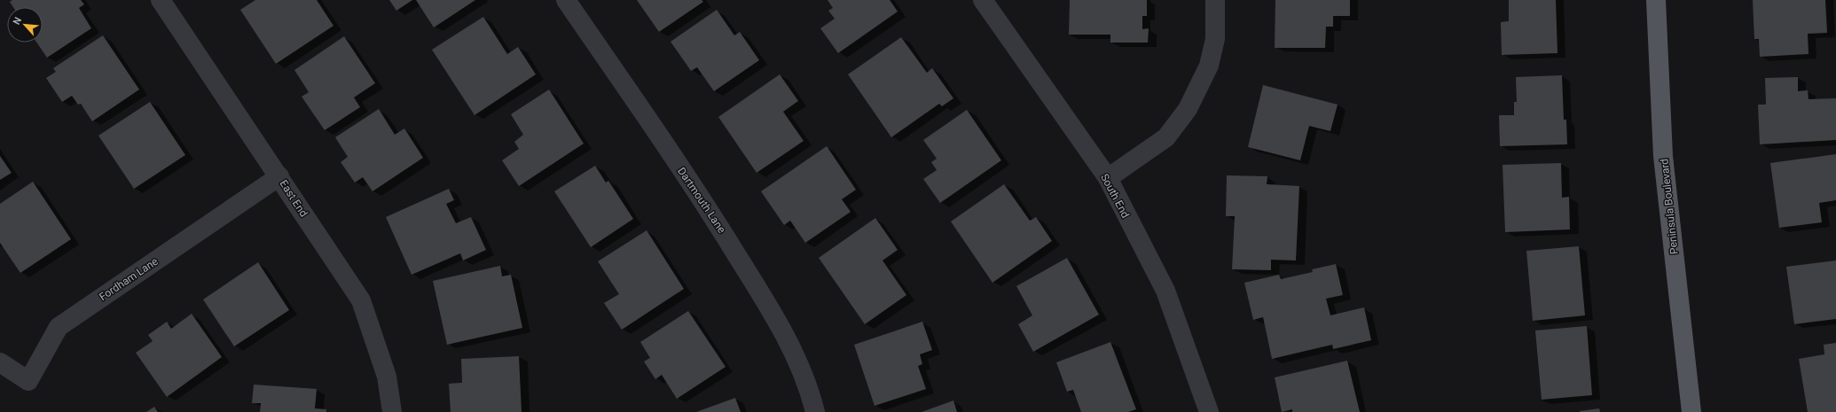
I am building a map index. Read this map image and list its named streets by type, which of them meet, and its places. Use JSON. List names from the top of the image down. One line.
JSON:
{"streets":{"main road":["Peninsula Boulevard"],"street":["South End","East End","Dartmouth Lane","Fordham Lane"]},"crossings":[["East End","Fordham Lane"]],"north":"top left"}
